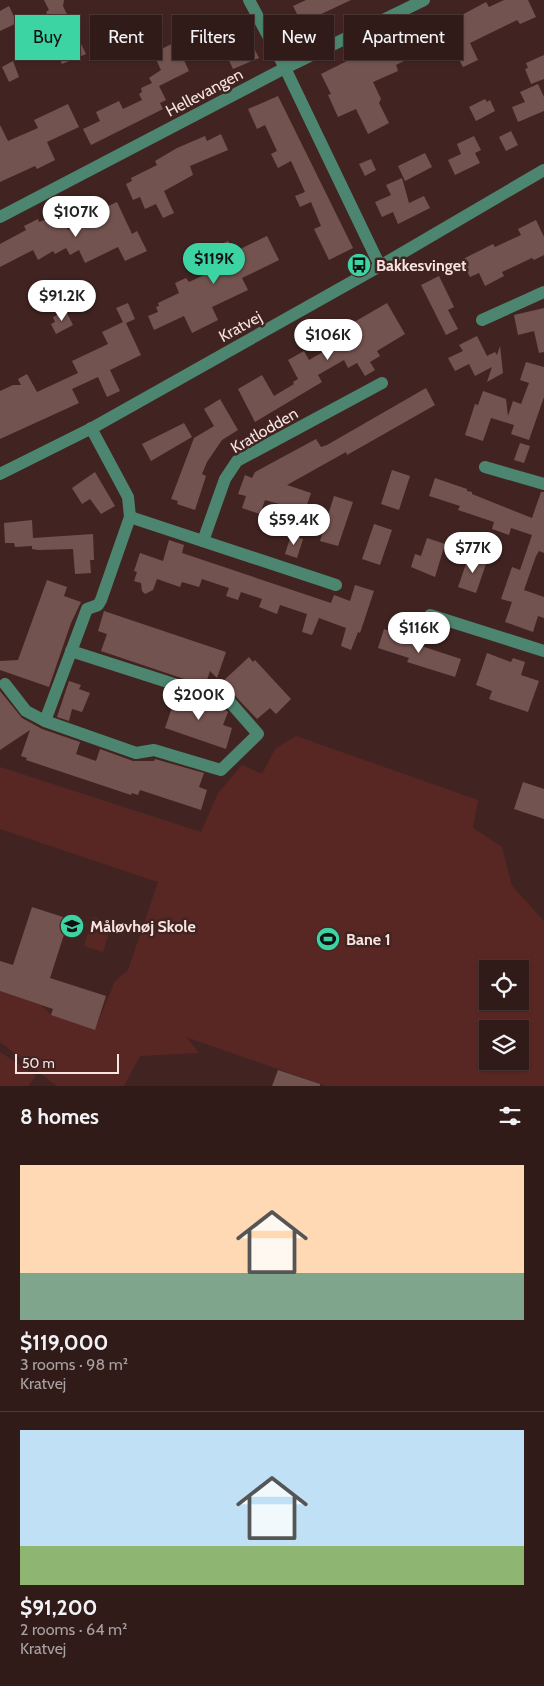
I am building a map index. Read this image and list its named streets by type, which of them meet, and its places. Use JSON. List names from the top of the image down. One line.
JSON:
{"streets":{"street":["Hellevangen","Kratvej","Kratlodden"]},"places":{"bus stop":["Bakkesvinget"],"school or university":["Måløvhøj Skole"],"sports":["Bane 1"]},"scale_bar":"50 m","page":{"chip":["Buy","Rent","Filters","New","Apartment"],"price":["$107K","$119K","$91.2K","$106K","$59.4K","$77K","$116K","$200K"],"scale":"50 m","heading":"8 homes","list":[{"name":"$119,000","note":"3 rooms · 98 m² · Kratvej"},{"name":"$91,200","note":"2 rooms · 64 m² · Kratvej"}]}}
